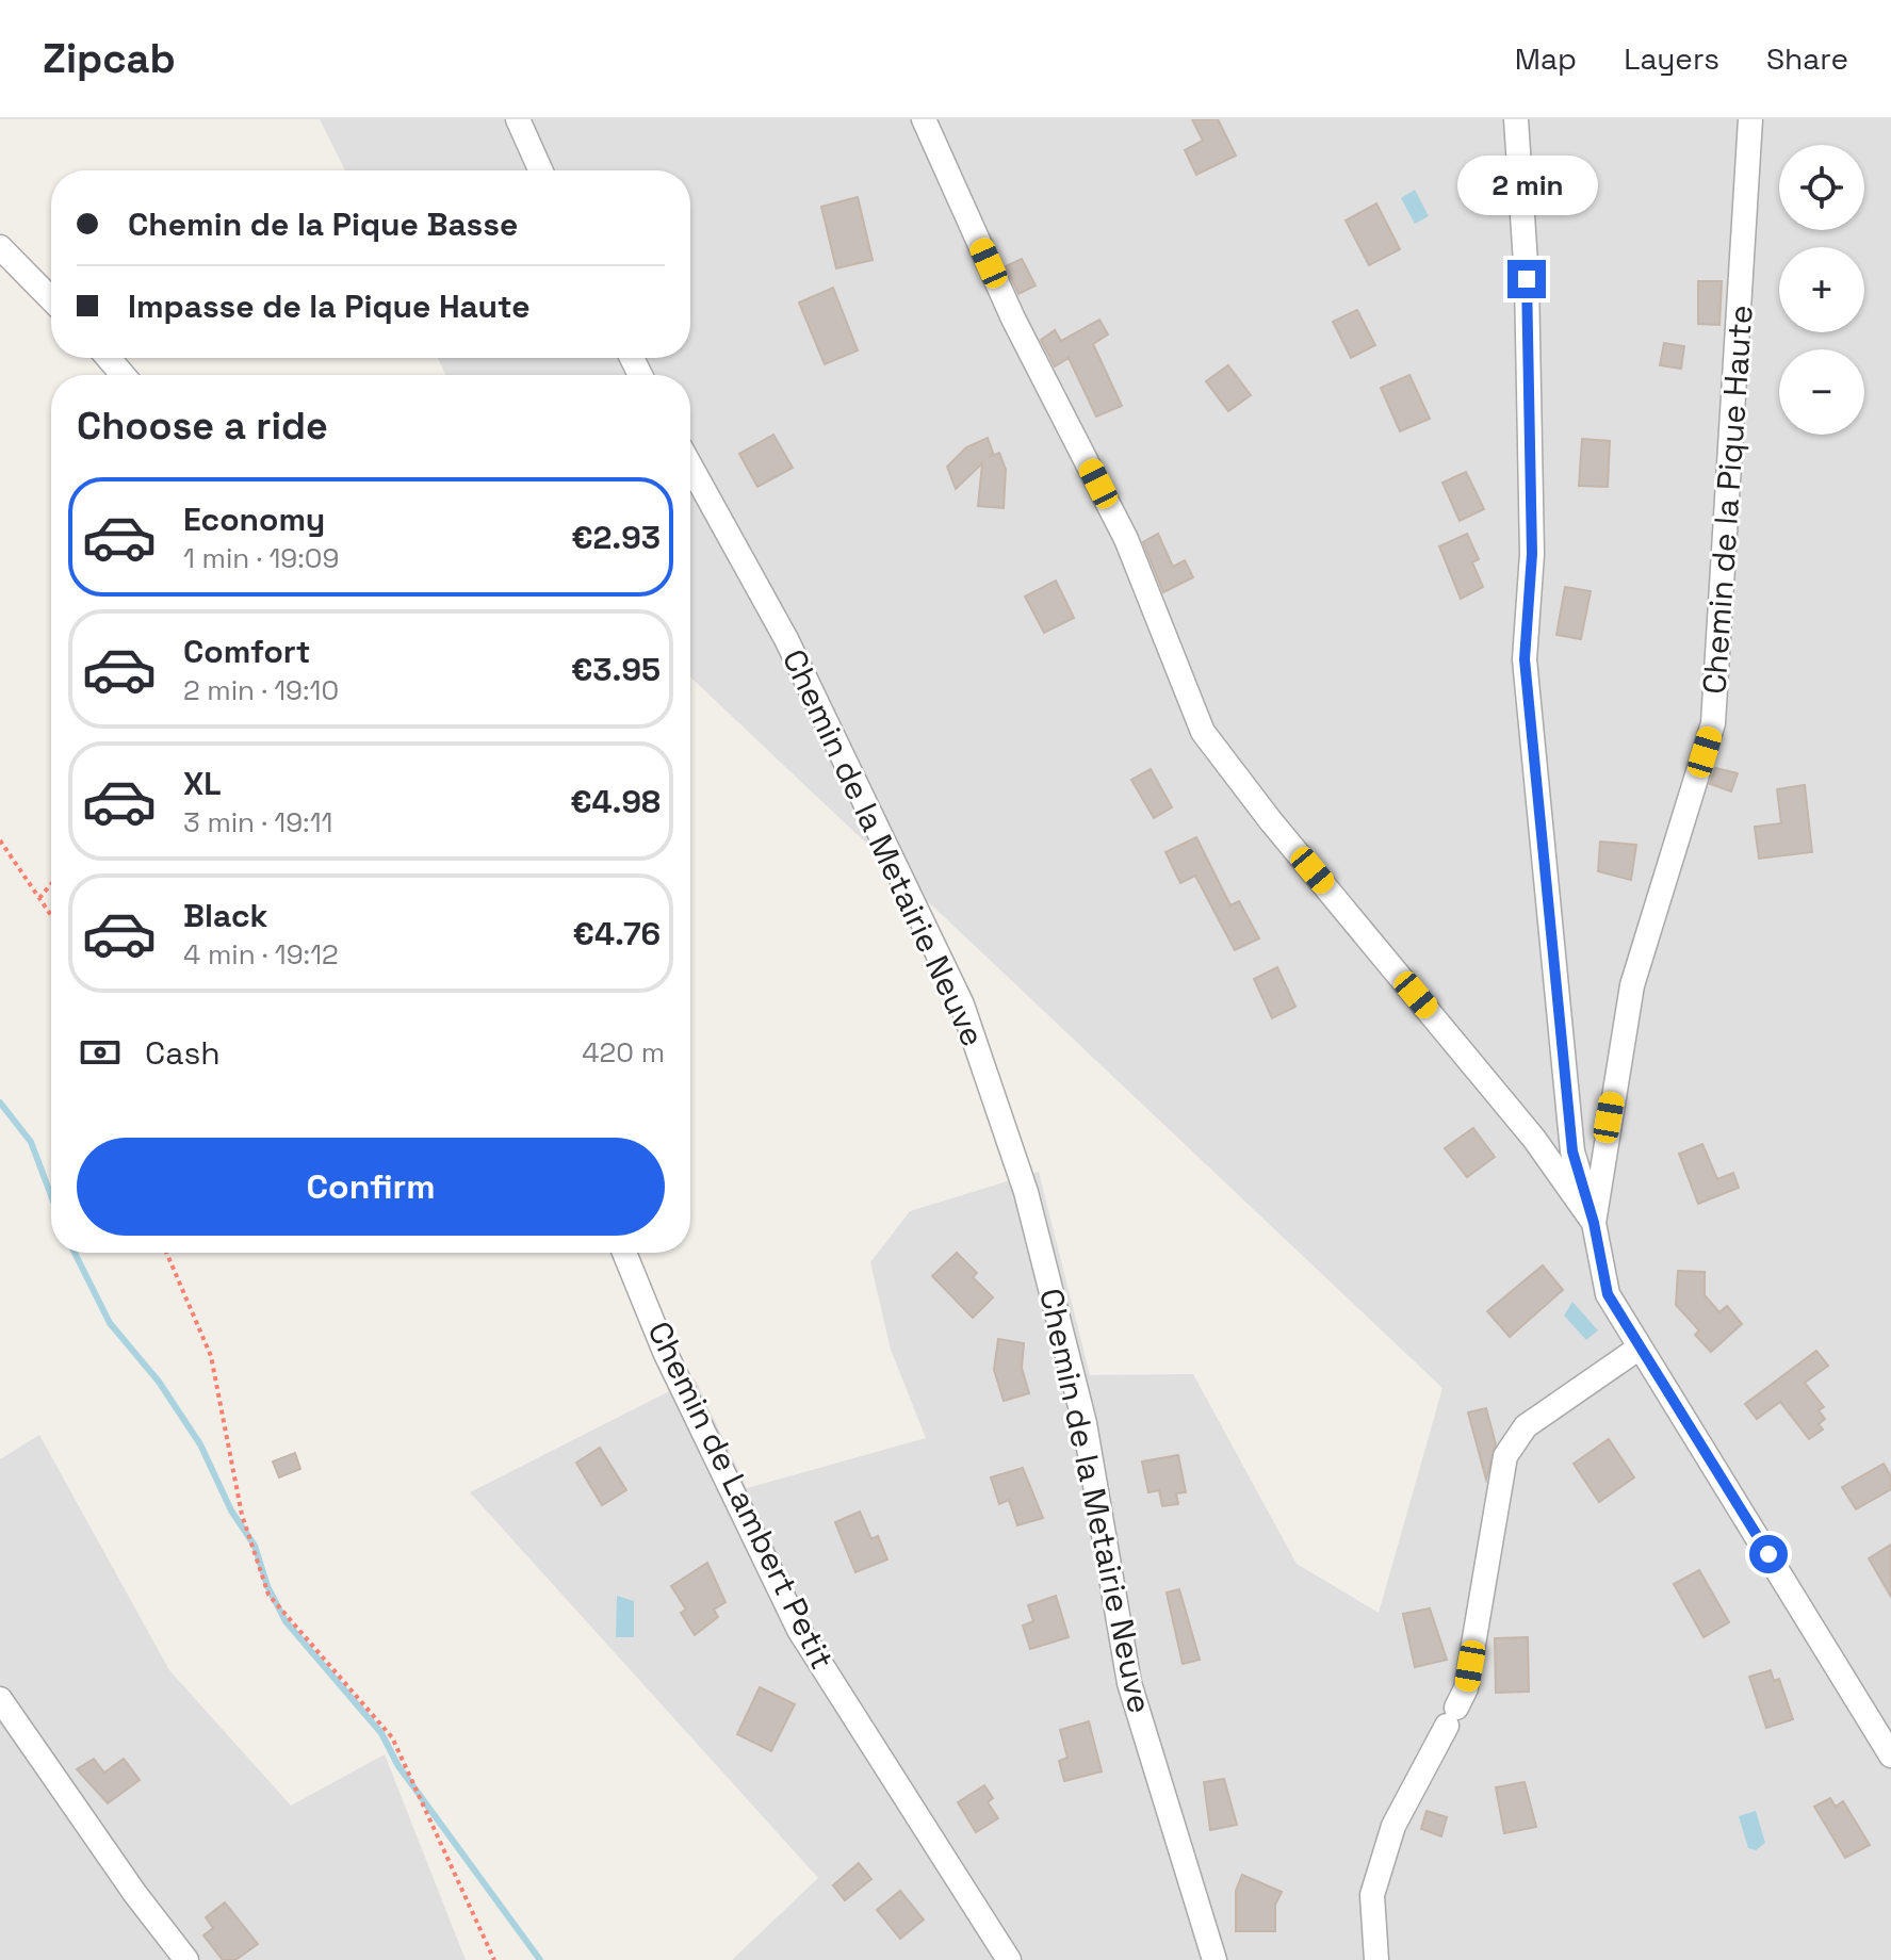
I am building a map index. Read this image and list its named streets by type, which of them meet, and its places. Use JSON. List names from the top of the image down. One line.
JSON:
{"streets":{"street":["Chemin de la Pique Haute","Chemin de la Metairie Neuve","Chemin de Lambert Petit"]},"page":{"header":"Zipcab","nav":["Map","Layers","Share"],"map_buttons":["+","−"],"bubble":"2 min","banner":["Chemin de la Pique Basse","Impasse de la Pique Haute"],"heading":"Choose a ride","list":[{"name":"Economy","note":"1 min · 19:09","value":"€2.93"},{"name":"Comfort","note":"2 min · 19:10","value":"€3.95"},{"name":"XL","note":"3 min · 19:11","value":"€4.98"},{"name":"Black","note":"4 min · 19:12","value":"€4.76"}],"pay":["Cash","420 m"],"buttons":"Confirm"}}
